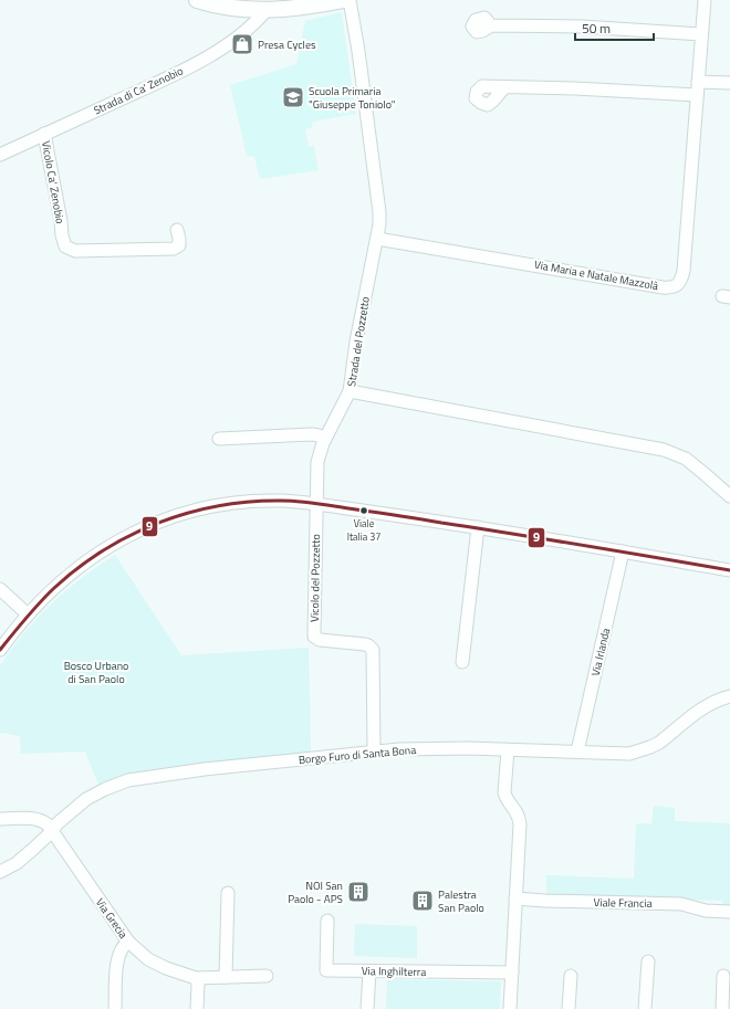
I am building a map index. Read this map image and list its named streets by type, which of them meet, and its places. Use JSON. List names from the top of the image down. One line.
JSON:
{"streets":{"street":["Strada di Ca' Zenobio","Vicolo Ca' Zenobio","Via Maria e Natale Mazzolà","Strada del Pozzetto","Vicolo del Pozzetto","Via Irlanda","Borgo Furo di Santa Bona","Viale Francia","Via Grecia","Via Inghilterra"]},"crossings":[["Strada di Ca' Zenobio","Vicolo Ca' Zenobio"],["Via Maria e Natale Mazzolà","Strada del Pozzetto"],["Strada del Pozzetto","Vicolo del Pozzetto"],["Vicolo del Pozzetto","Borgo Furo di Santa Bona"],["Via Irlanda","Borgo Furo di Santa Bona"],["Borgo Furo di Santa Bona","Via Grecia"]],"parks":["Bosco Urbano di San Paolo"],"places":{"shop":["Presa Cycles"],"school or university":["Scuola Primaria \"Giuseppe Toniolo\""],"other":["Viale Italia 37"],"building":["NOI San Paolo - APS","Palestra San Paolo"]},"lines":["transit line 9"],"scale_bar":"50 m"}
